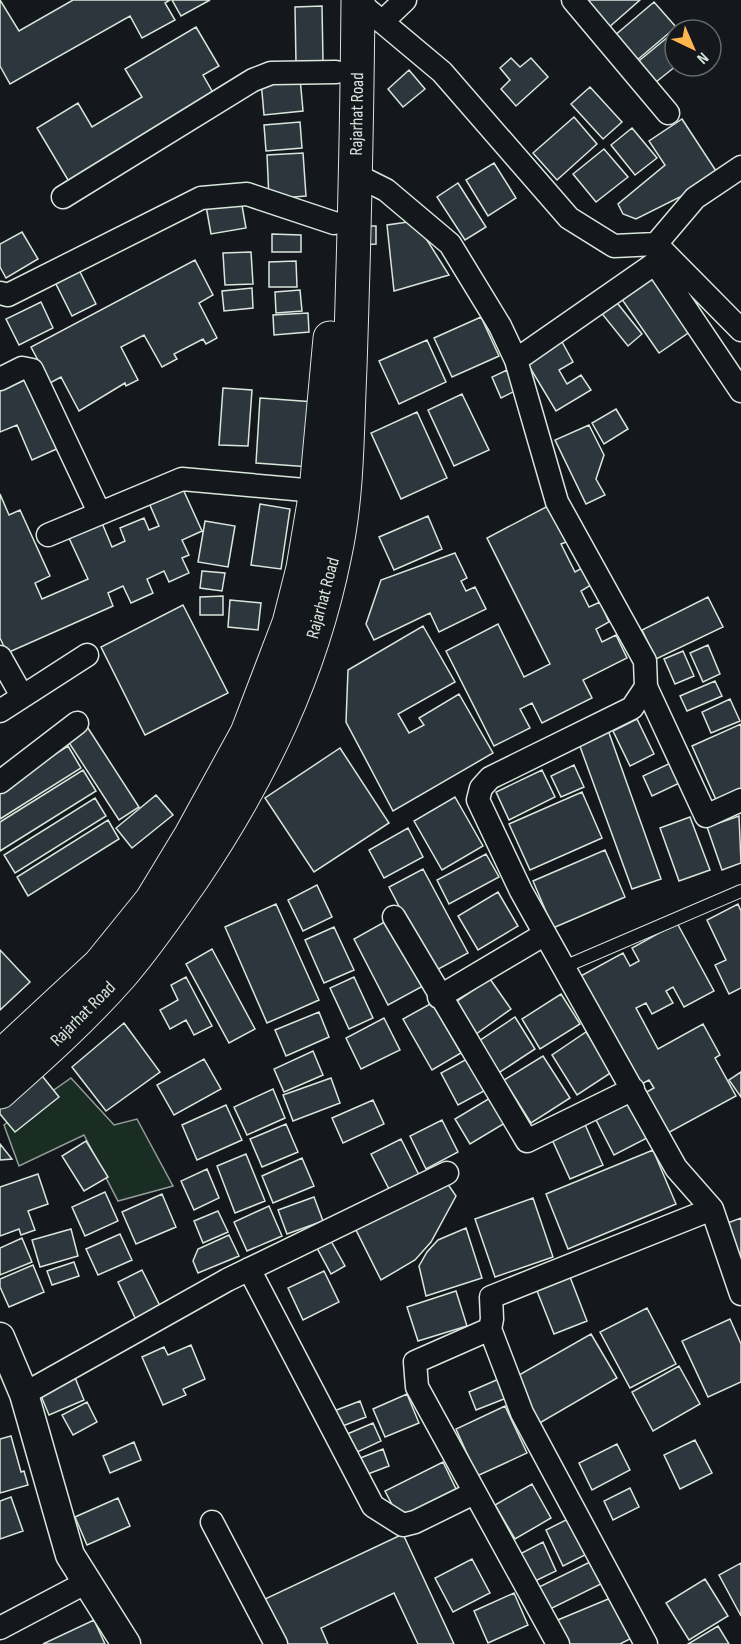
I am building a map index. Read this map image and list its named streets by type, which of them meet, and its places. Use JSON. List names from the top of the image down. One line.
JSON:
{"streets":{"main road":["Rajarhat Road"]},"north":"bottom right"}
